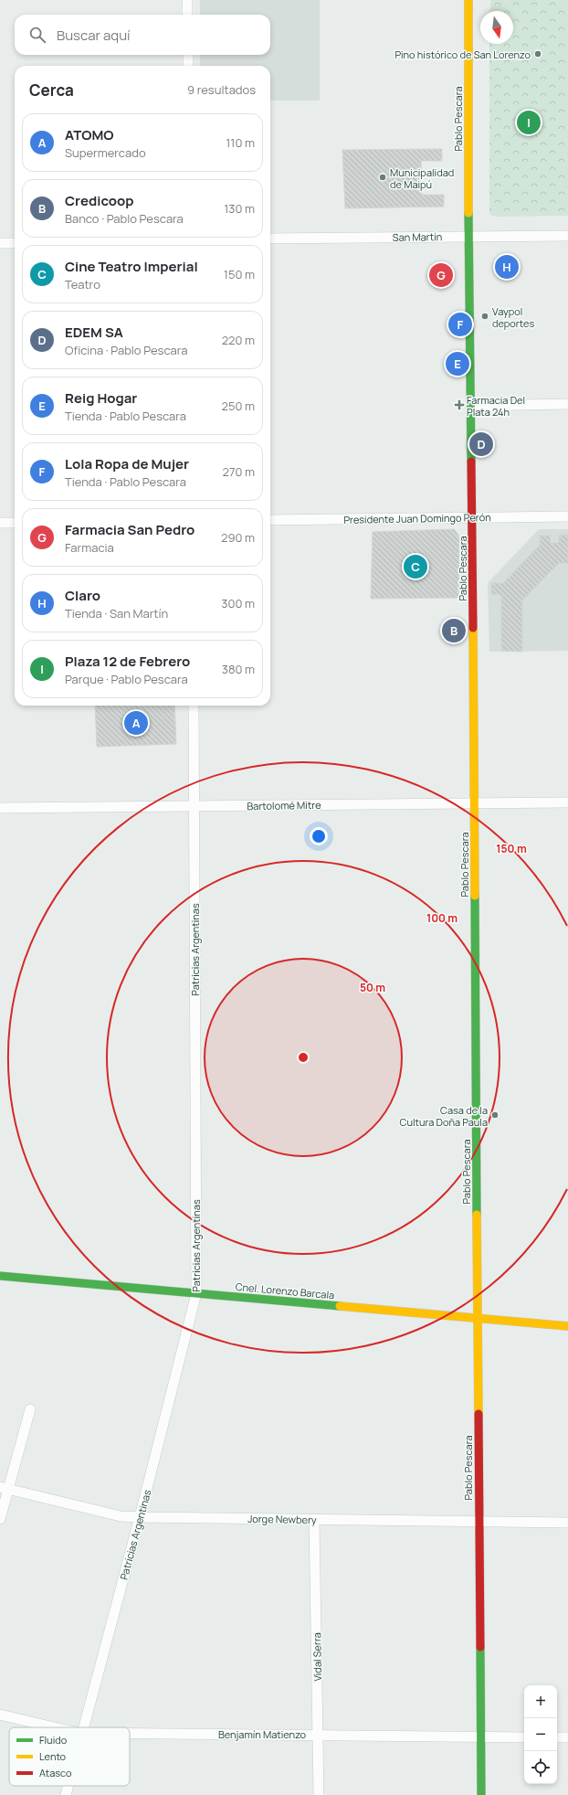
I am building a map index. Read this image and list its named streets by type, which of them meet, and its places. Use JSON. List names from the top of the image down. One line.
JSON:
{"streets":{"street":["Pablo Pescara","San Martín","Presidente Juan Domingo Perón","Bartolomé Mitre","Patricias Argentinas","Cnel. Lorenzo Barcala","Jorge Newbery","Vidal Serra","Benjamín Matienzo"]},"crossings":[["Pablo Pescara","San Martín"],["Pablo Pescara","Presidente Juan Domingo Perón"],["Pablo Pescara","Bartolomé Mitre"],["Pablo Pescara","Cnel. Lorenzo Barcala"],["Pablo Pescara","Jorge Newbery"],["Pablo Pescara","Benjamín Matienzo"],["Bartolomé Mitre","Patricias Argentinas"],["Patricias Argentinas","Cnel. Lorenzo Barcala"],["Patricias Argentinas","Jorge Newbery"],["Jorge Newbery","Vidal Serra"],["Vidal Serra","Benjamín Matienzo"]],"places":{"other":["Pino histórico de San Lorenzo","Municipalidad de Maipú","Vaypol deportes","Casa de la Cultura Doña Paula"],"health":["Farmacia Del Plata 24h"]},"legend":["Fluido","Lento","Atasco"],"north":"bottom","page":{"search":"Buscar aquí","heading":["Cerca","9 resultados"],"pins":["I","H","G","F","E","D","C","B","A"],"list":[{"mark":"A","name":"ATOMO","note":"Supermercado","value":"110 m"},{"mark":"B","name":"Credicoop","note":"Banco · Pablo Pescara","value":"130 m"},{"mark":"C","name":"Cine Teatro Imperial","note":"Teatro","value":"150 m"},{"mark":"D","name":"EDEM SA","note":"Oficina · Pablo Pescara","value":"220 m"},{"mark":"E","name":"Reig Hogar","note":"Tienda · Pablo Pescara","value":"250 m"},{"mark":"F","name":"Lola Ropa de Mujer","note":"Tienda · Pablo Pescara","value":"270 m"},{"mark":"G","name":"Farmacia San Pedro","note":"Farmacia","value":"290 m"},{"mark":"H","name":"Claro","note":"Tienda · San Martín","value":"300 m"},{"mark":"I","name":"Plaza 12 de Febrero","note":"Parque · Pablo Pescara","value":"380 m"}],"map_buttons":["+","−"]},"rings":["150 m","100 m","50 m"]}
